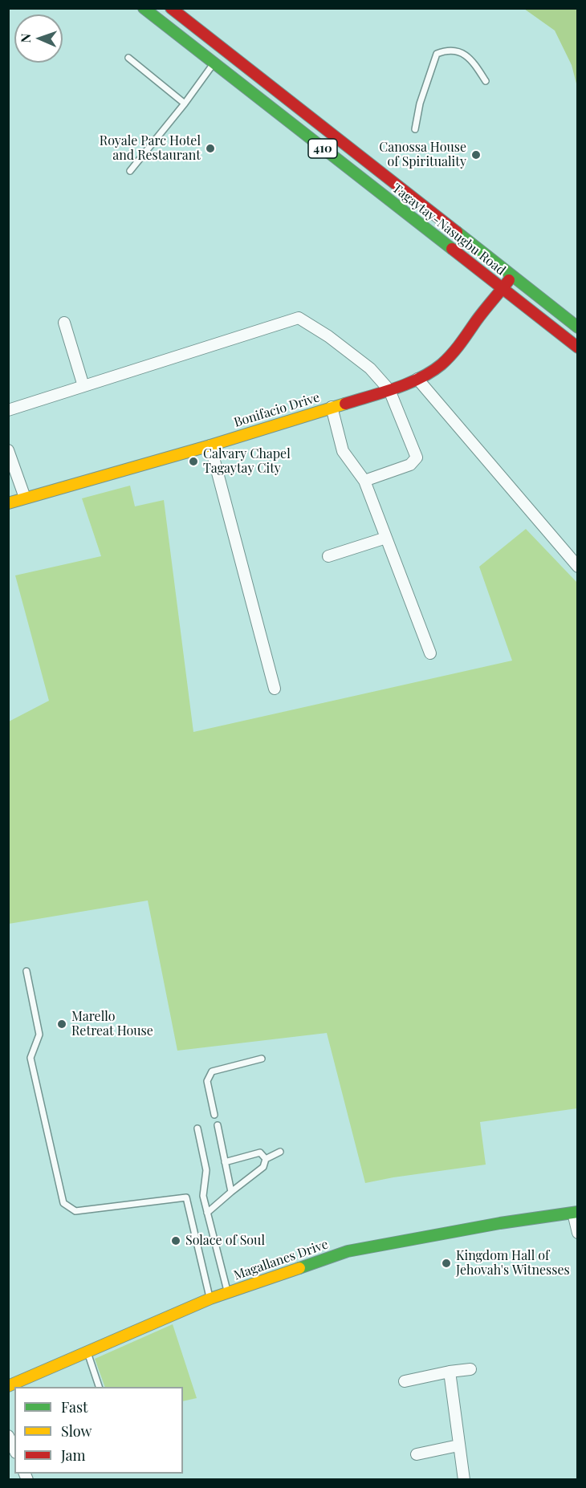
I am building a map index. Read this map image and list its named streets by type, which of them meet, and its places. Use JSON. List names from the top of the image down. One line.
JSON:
{"streets":{"street":["410","Tagaytay-Nasugbu Road","Bonifacio Drive","Magallanes Drive"]},"crossings":[["Tagaytay-Nasugbu Road","Bonifacio Drive"]],"places":["Royale Parc Hotel and Restaurant","Canossa House of Spirituality","Calvary Chapel Tagaytay City","Marello Retreat House","Solace of Soul","Kingdom Hall of Jehovah's Witnesses"],"legend":["Fast","Slow","Jam"],"north":"left"}
